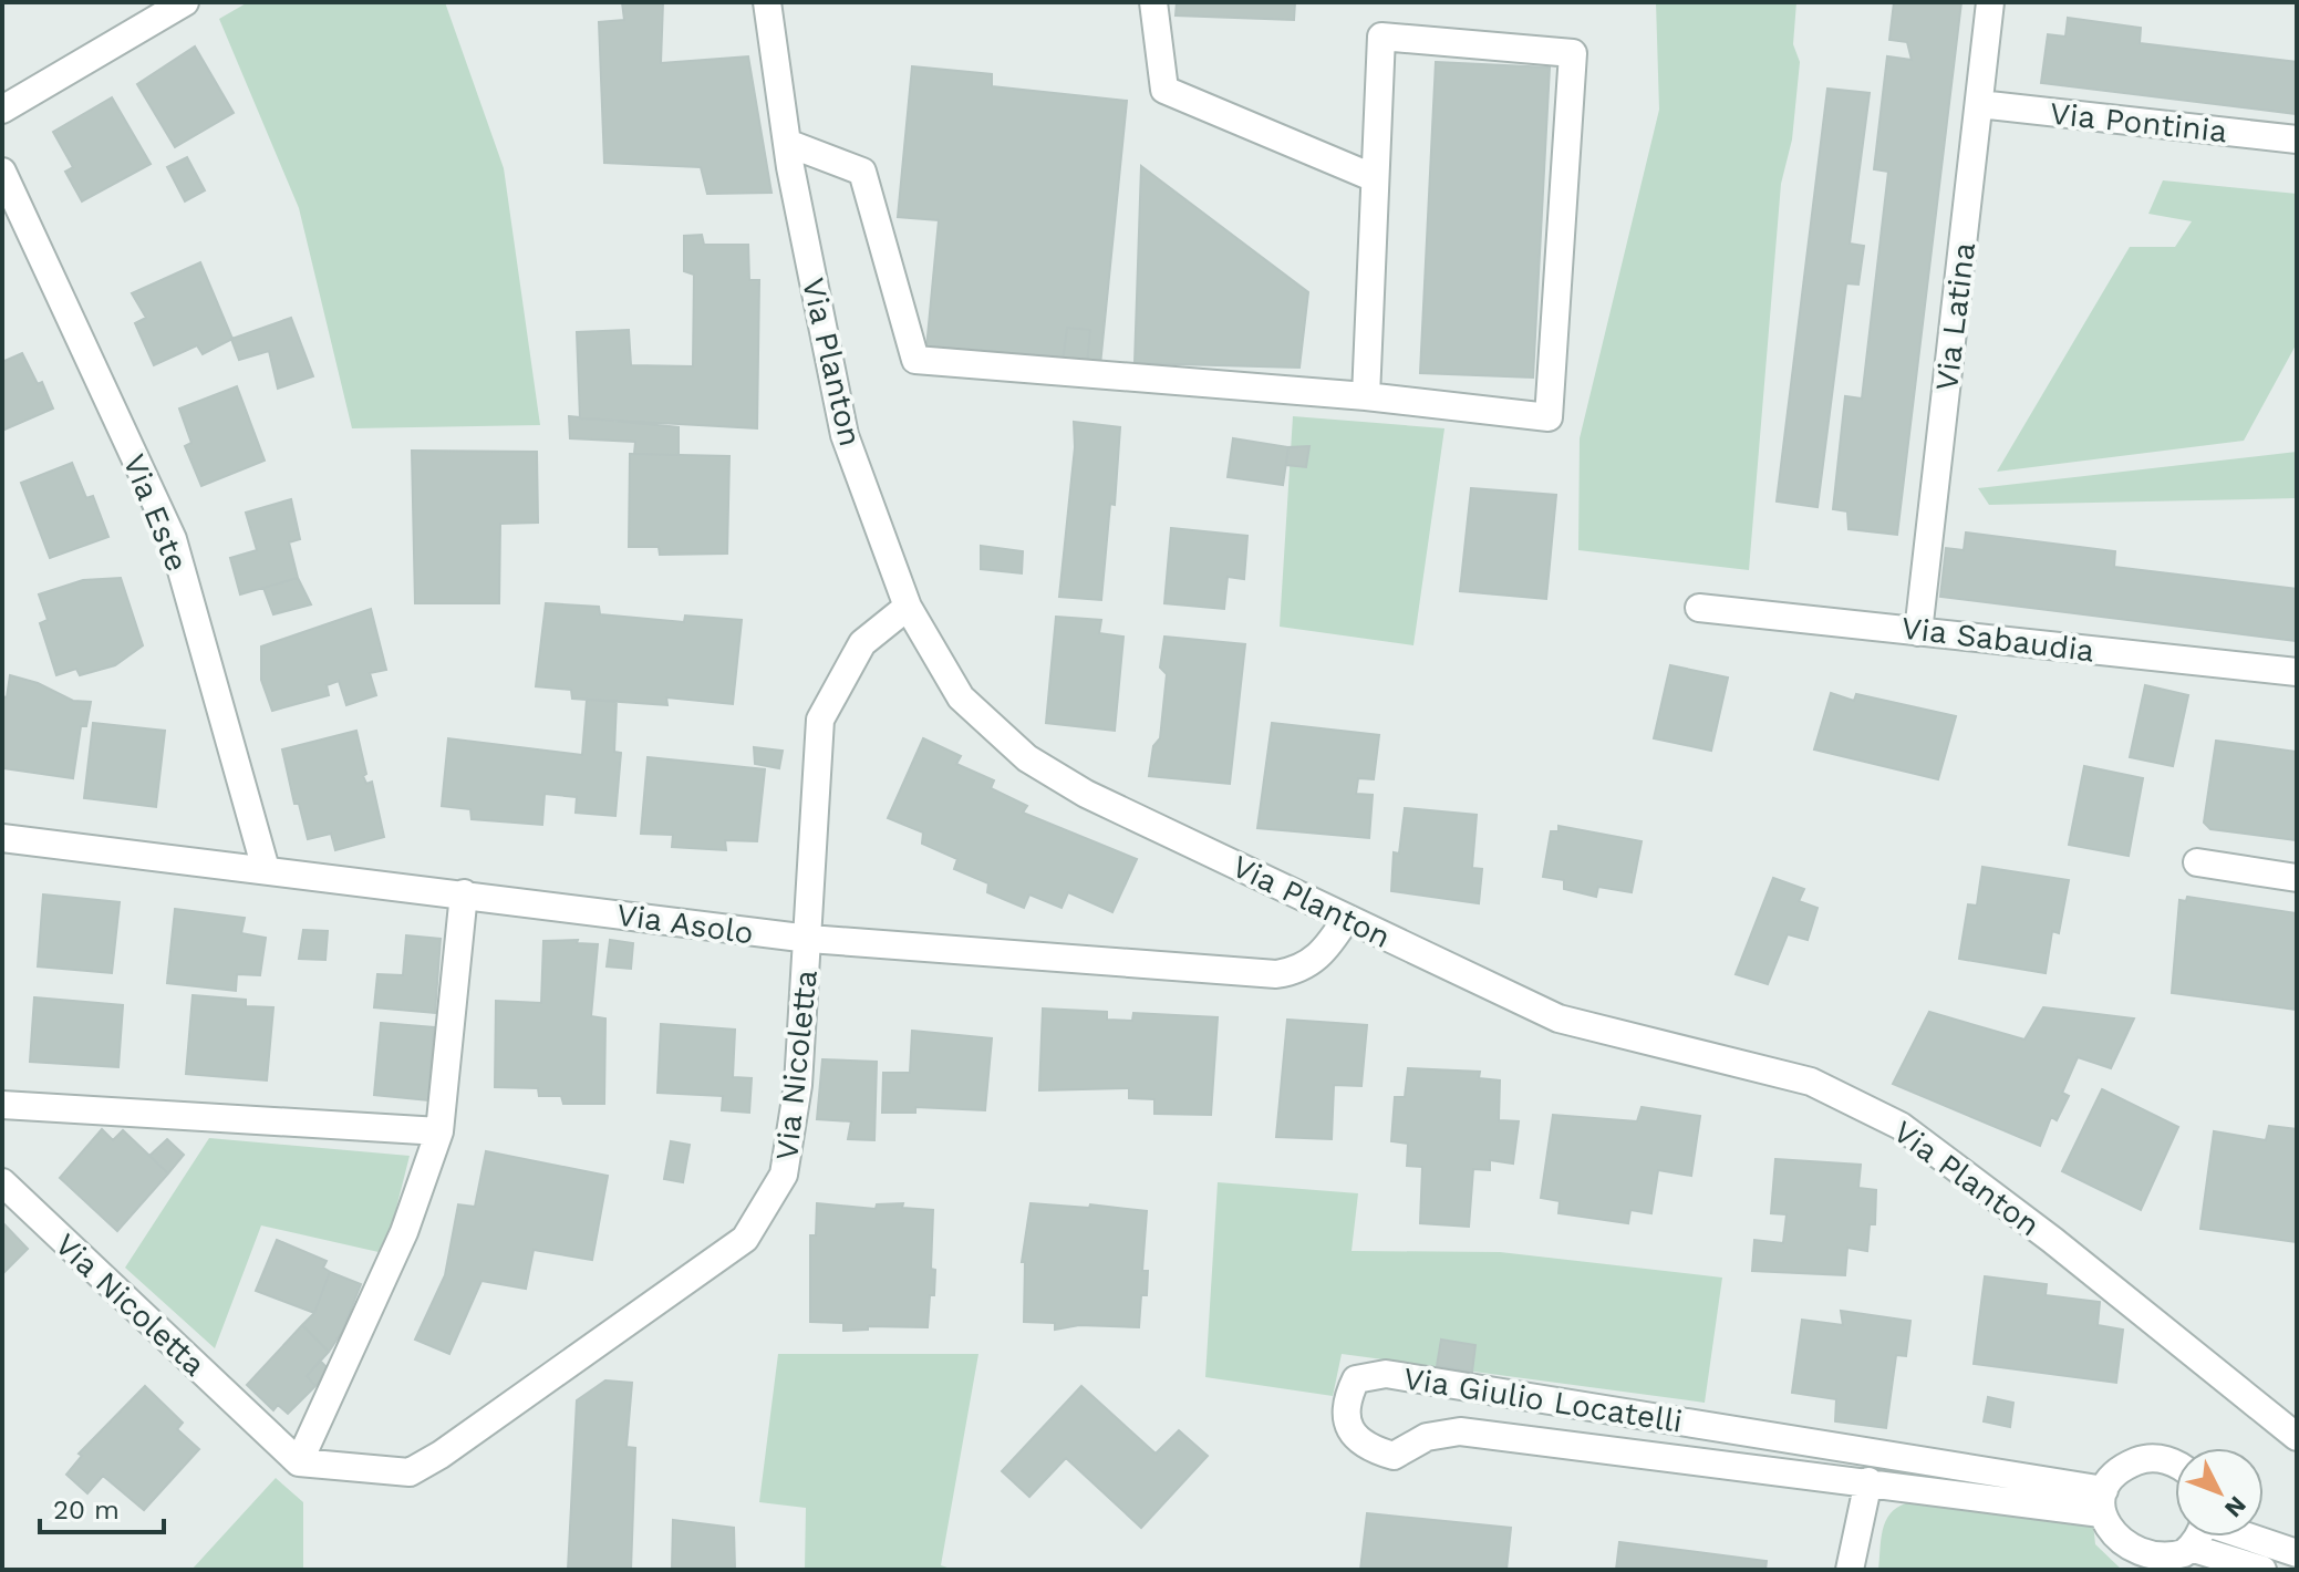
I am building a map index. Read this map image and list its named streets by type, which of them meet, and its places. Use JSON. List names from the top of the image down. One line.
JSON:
{"streets":{"street":["Via Pontinia","Via Latina","Via Planton","Via Este","Via Sabaudia","Via Asolo","Via Nicoletta","Via Giulio Locatelli"]},"crossings":[["Via Pontinia","Via Latina"],["Via Latina","Via Sabaudia"],["Via Planton","Via Asolo"],["Via Planton","Via Nicoletta"],["Via Este","Via Asolo"],["Via Asolo","Via Nicoletta"]],"scale_bar":"20 m","north":"bottom right"}
